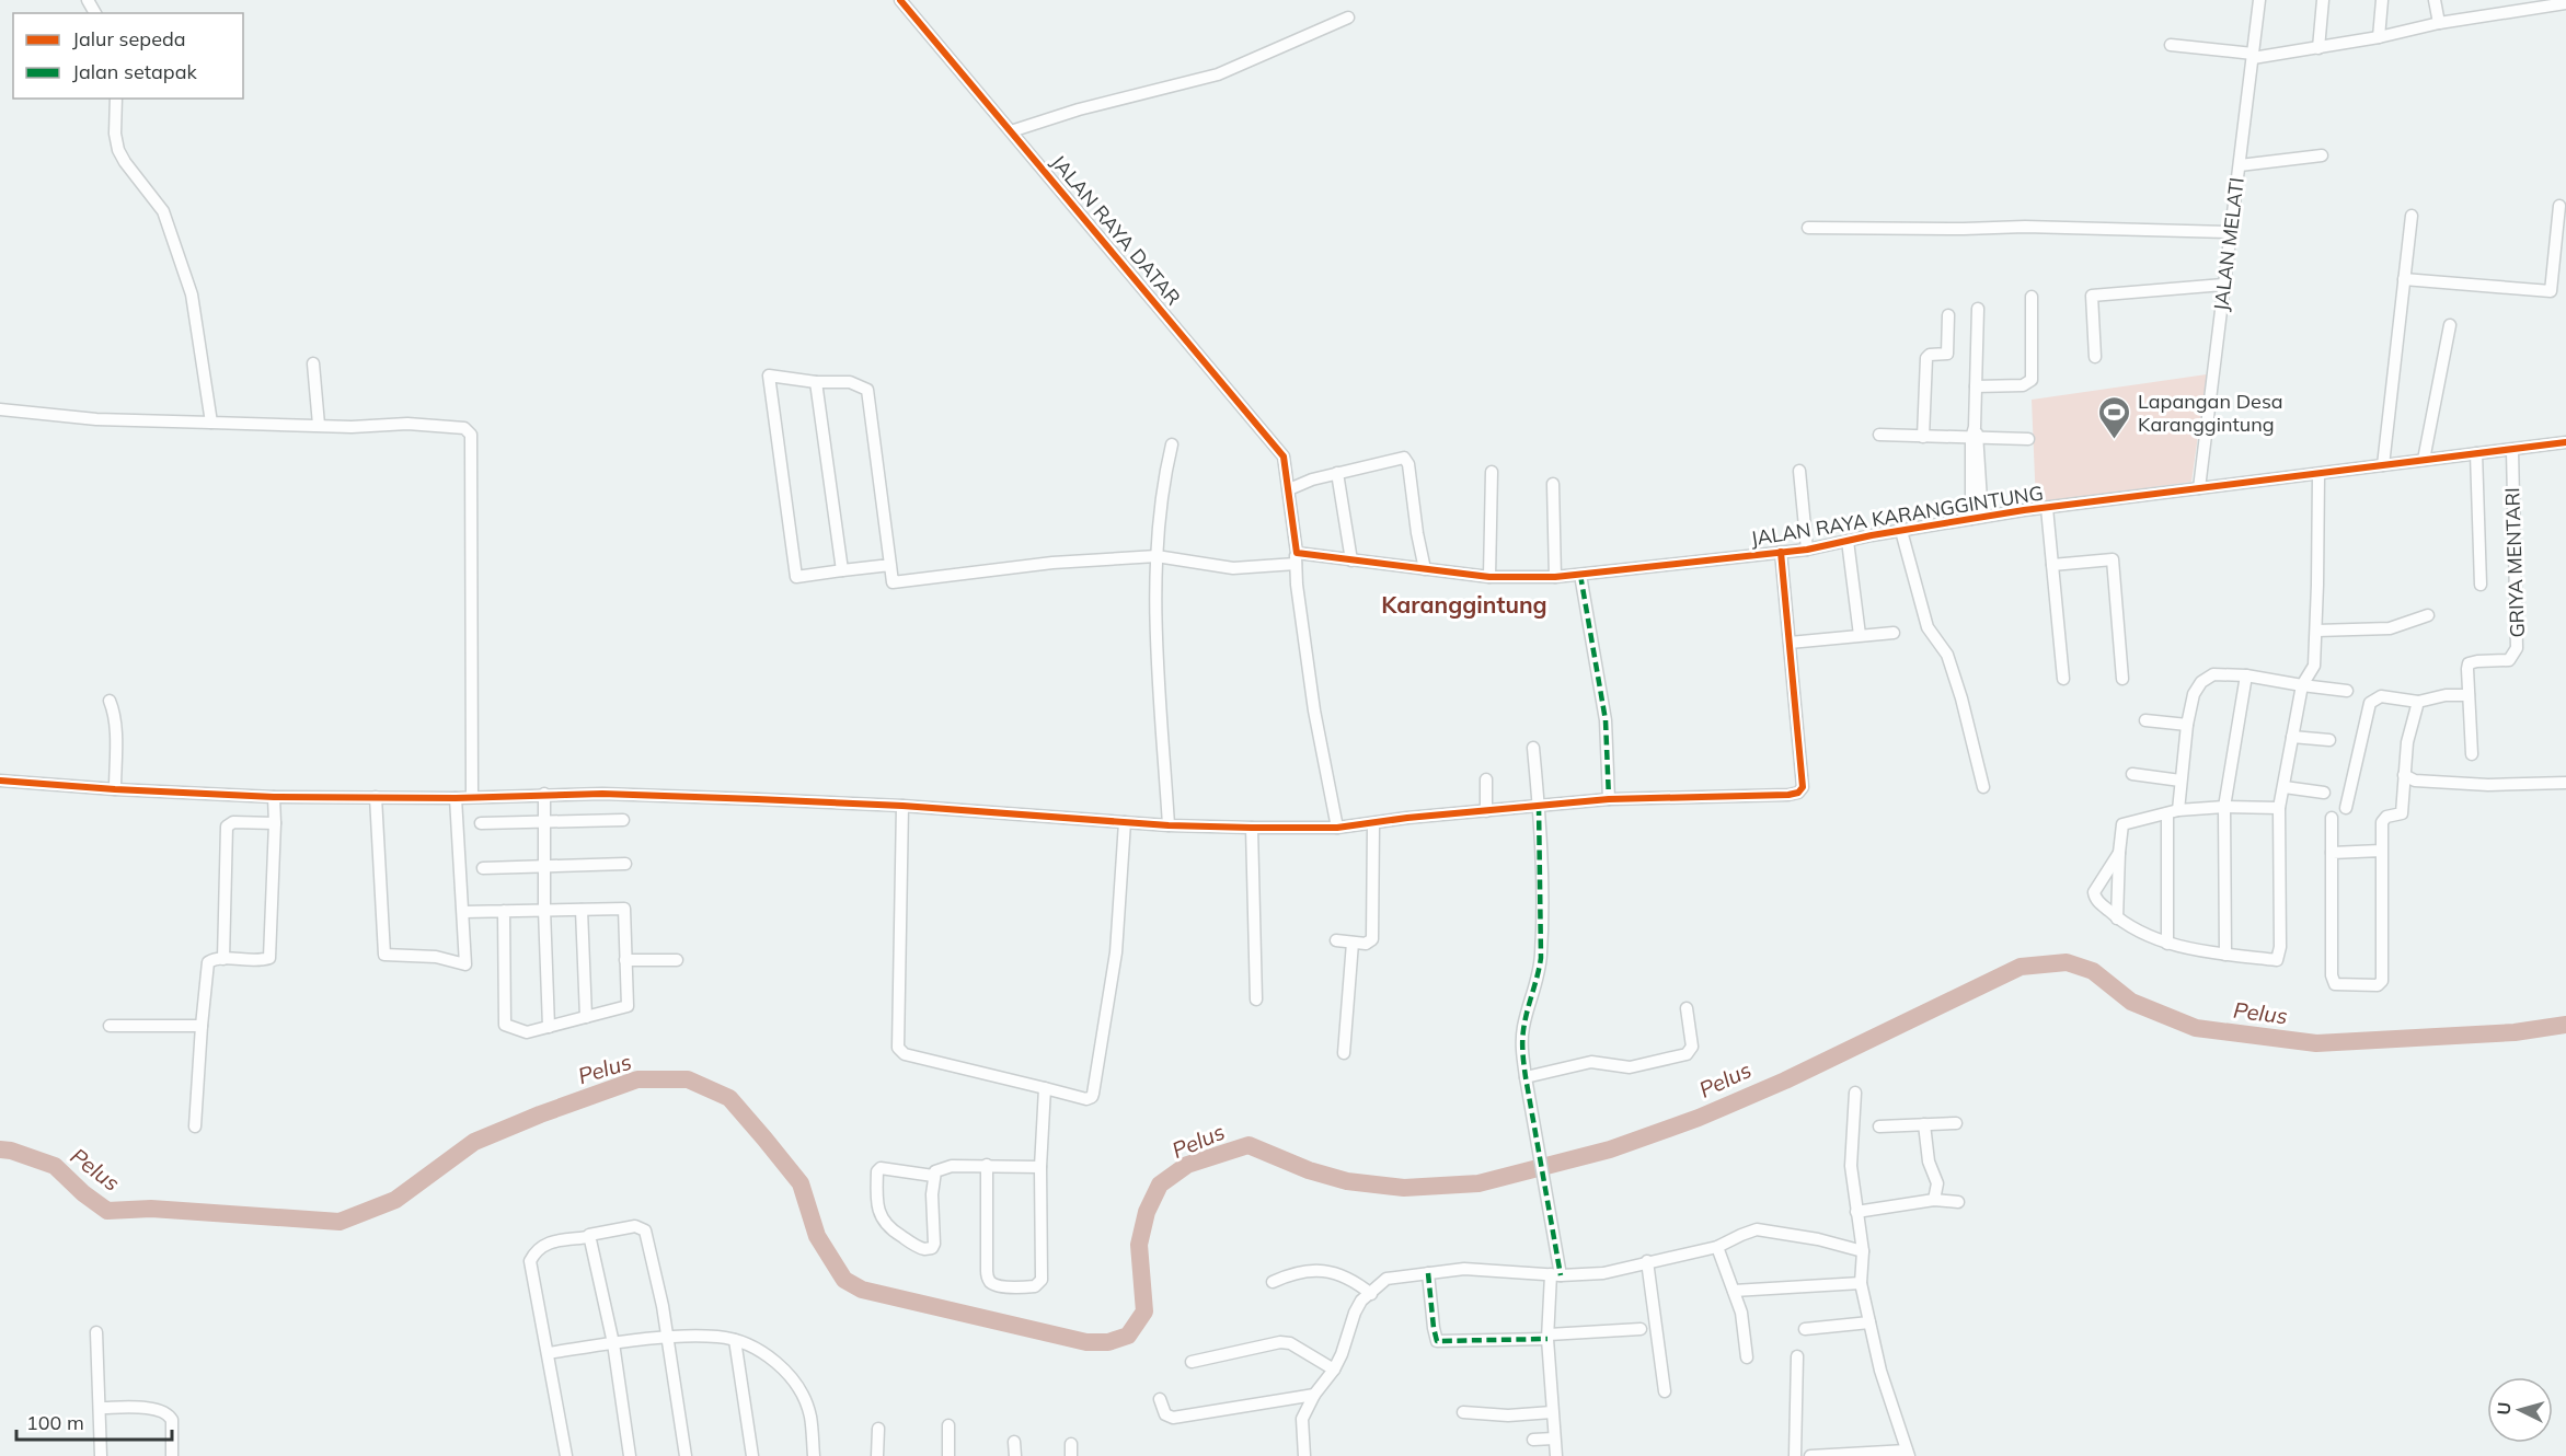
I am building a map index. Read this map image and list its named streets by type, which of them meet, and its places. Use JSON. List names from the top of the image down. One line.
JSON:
{"streets":{"street":["JALAN RAYA DATAR","JALAN MELATI","JALAN RAYA KARANGGINTUNG","GRIYA MENTARI"]},"crossings":[["JALAN MELATI","JALAN RAYA KARANGGINTUNG"],["JALAN RAYA KARANGGINTUNG","GRIYA MENTARI"]],"districts":["Karanggintung"],"water":["Pelus"],"places":{"sports":["Lapangan Desa Karanggintung"]},"legend":["Jalur sepeda","Jalan setapak"],"scale_bar":"100 m","north":"left"}
